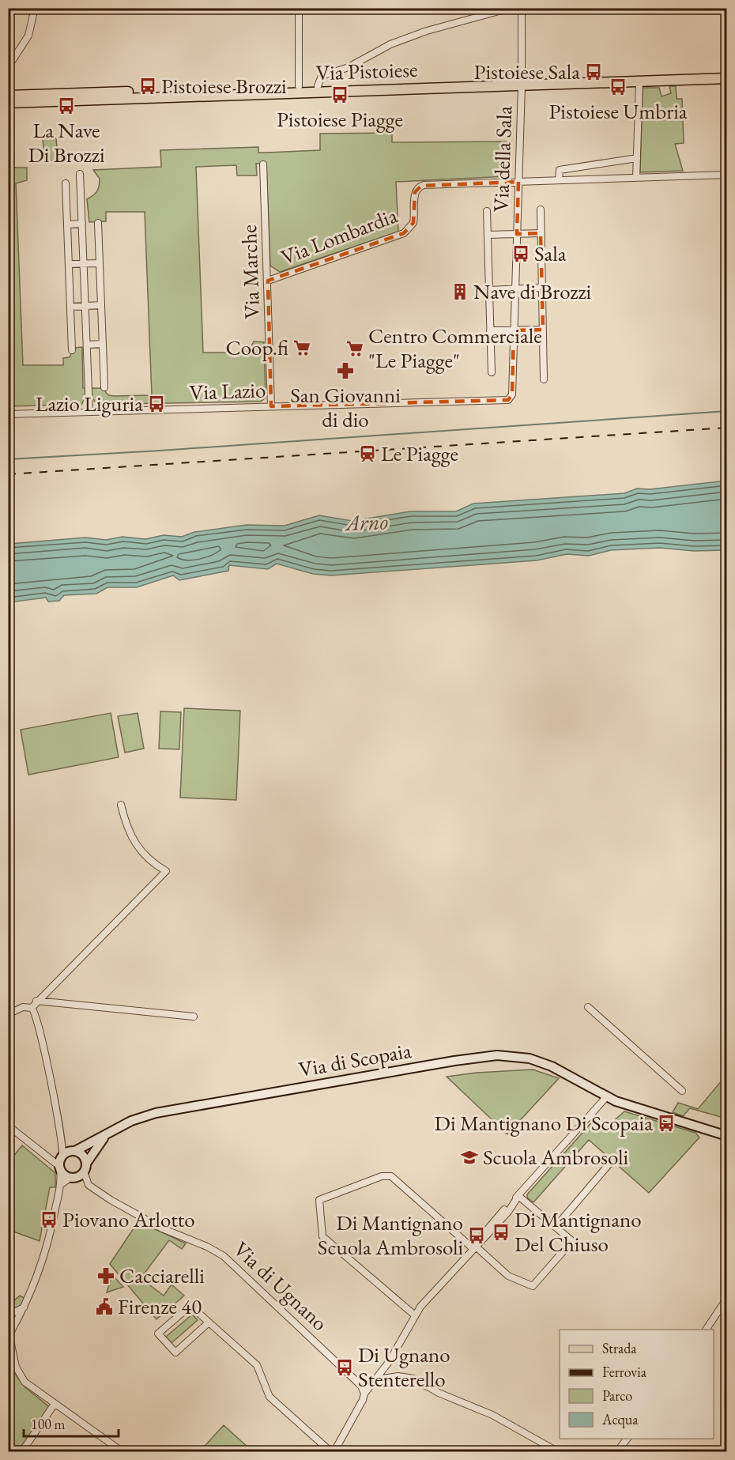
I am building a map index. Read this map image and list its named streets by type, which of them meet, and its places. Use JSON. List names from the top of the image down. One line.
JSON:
{"streets":{"main road":["Via Pistoiese"],"street":["Via della Sala","Via Lombardia","Via Marche","Via Lazio","Via di Scopaia","Via di Ugnano"]},"crossings":[["Via Pistoiese","Via della Sala"],["Via della Sala","Via Lombardia"],["Via della Sala","Via Lazio"],["Via Lombardia","Via Marche"],["Via Marche","Via Lazio"],["Via di Scopaia","Via di Ugnano"]],"water":["Arno"],"places":{"bus stop":["Pistoiese Sala","Pistoiese Brozzi","Pistoiese Umbria","Pistoiese Piagge","La Nave Di Brozzi","Sala","Lazio Liguria","Di Mantignano Di Scopaia","Piovano Arlotto","Di Mantignano Del Chiuso","Di Mantignano Scuola Ambrosoli","Di Ugnano Stenterello"],"building":["Nave di Brozzi"],"supermarket":["Coop.fi","Centro Commerciale \"Le Piagge\""],"pharmacy":["San Giovanni di dio","Cacciarelli"],"station":["Le Piagge"],"school or university":["Scuola Ambrosoli"],"public building":["Firenze 40"]},"legend":["Strada","Ferrovia","Parco","Acqua"],"scale_bar":"100 m"}
